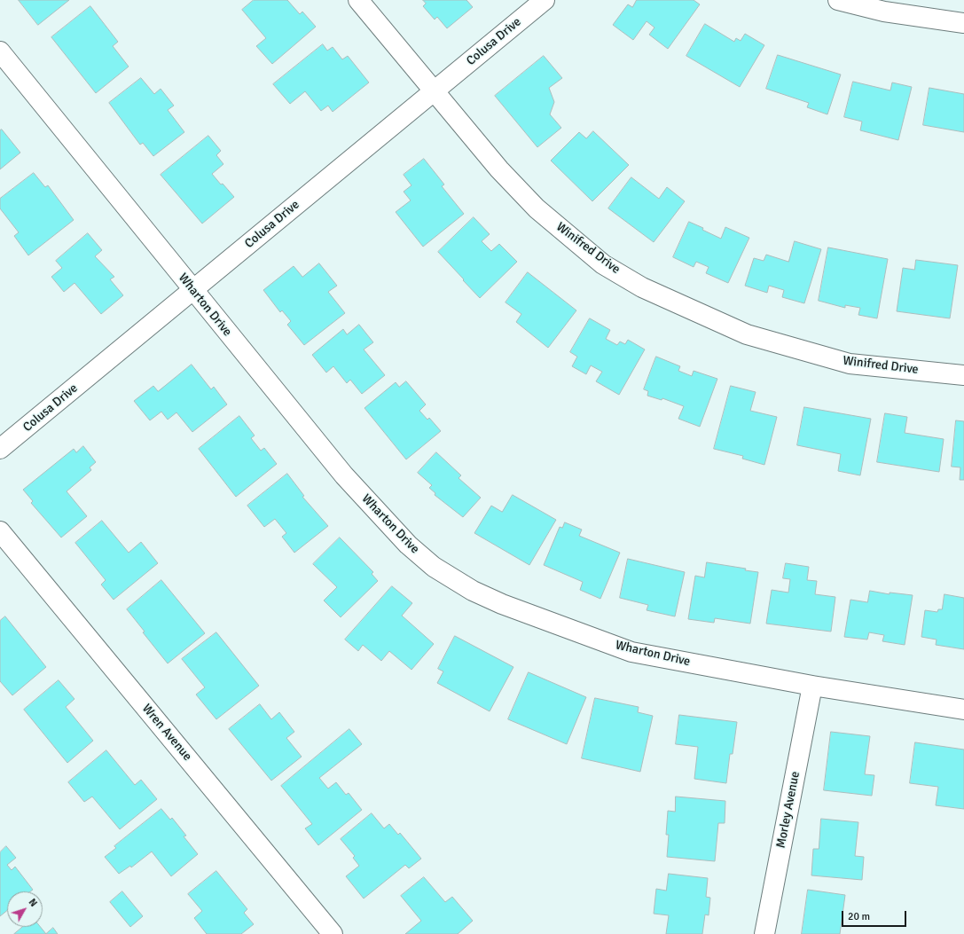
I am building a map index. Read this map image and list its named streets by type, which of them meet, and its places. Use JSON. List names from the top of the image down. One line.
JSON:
{"streets":{"street":["Colusa Drive","Winifred Drive","Wharton Drive","Wren Avenue","Morley Avenue"]},"crossings":[["Colusa Drive","Winifred Drive"],["Colusa Drive","Wharton Drive"],["Wharton Drive","Morley Avenue"]],"scale_bar":"20 m","north":"top right"}
